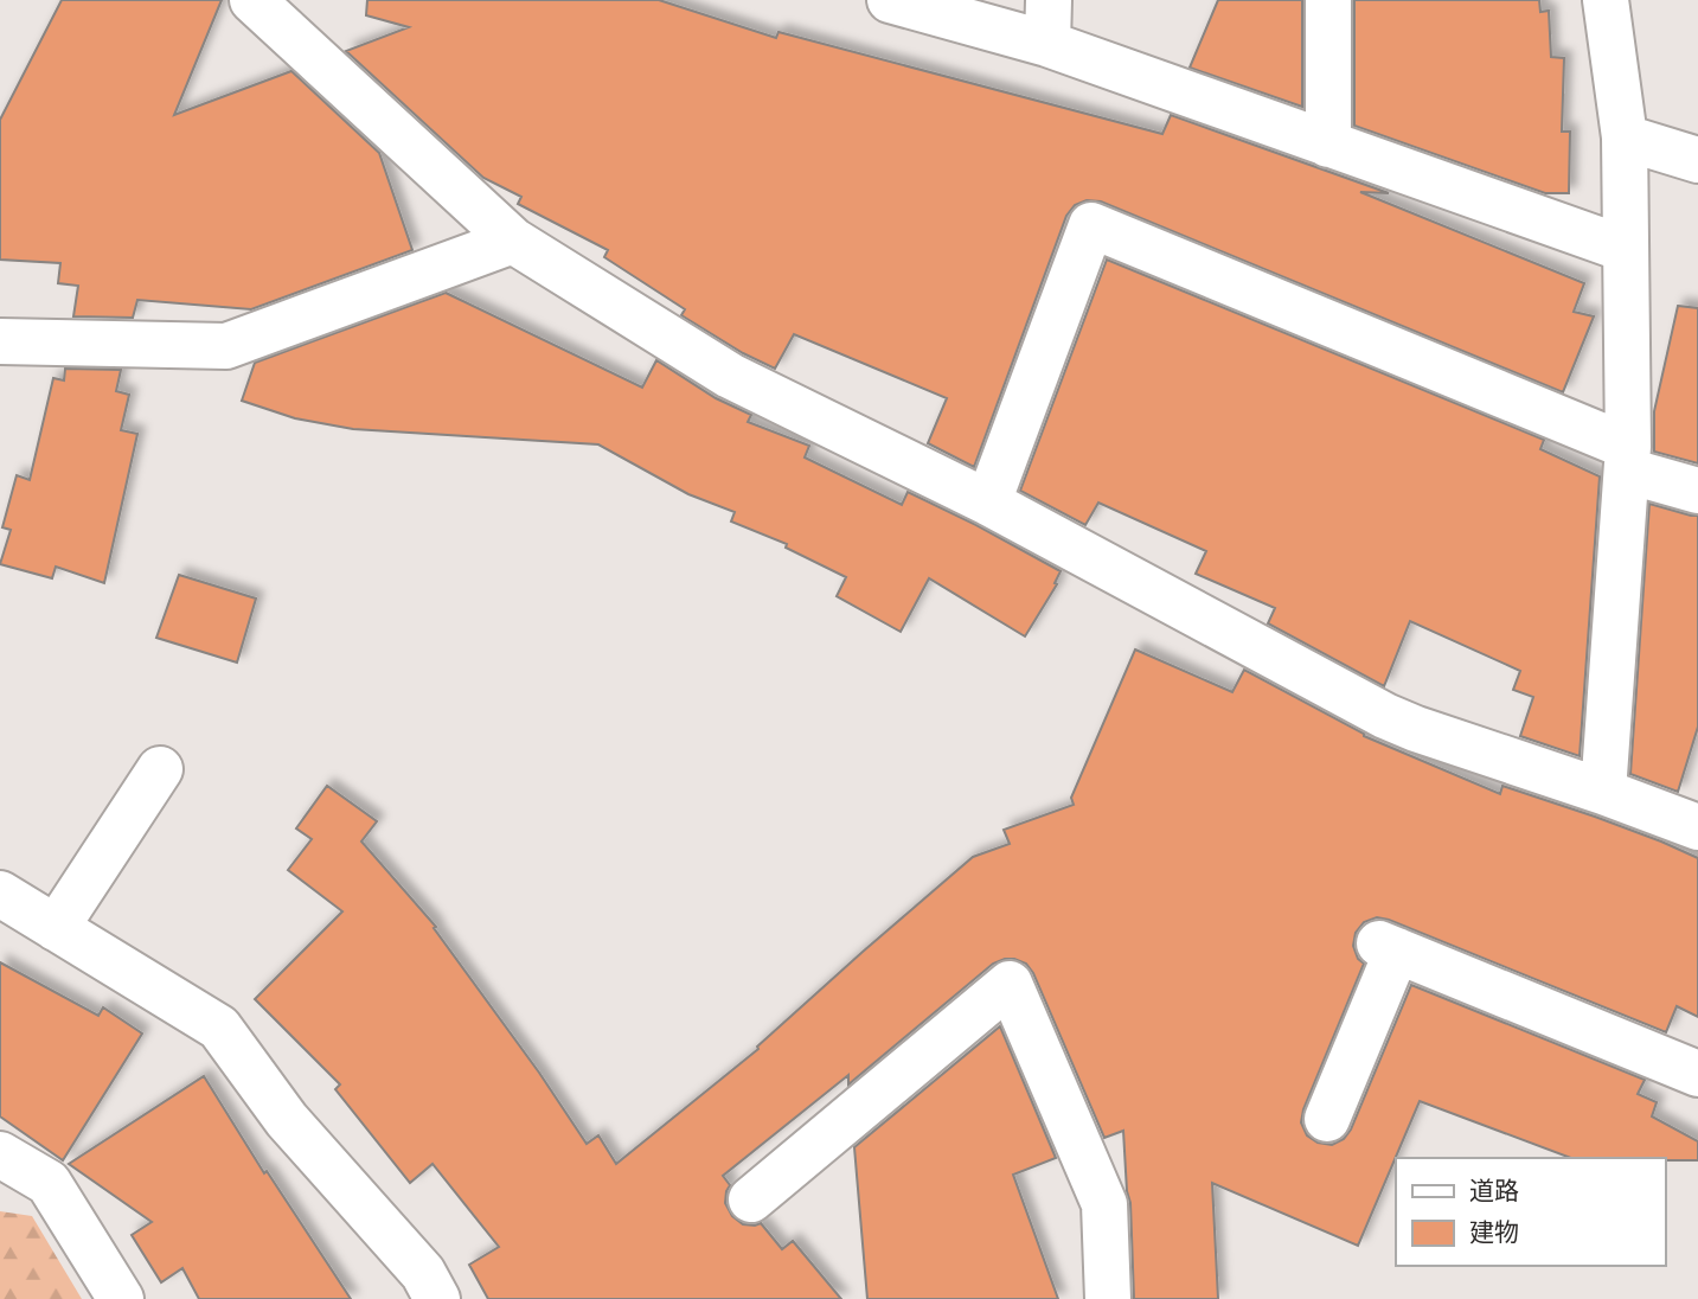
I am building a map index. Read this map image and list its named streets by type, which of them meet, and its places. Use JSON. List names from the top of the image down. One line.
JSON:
{"legend":["道路","建物"]}
